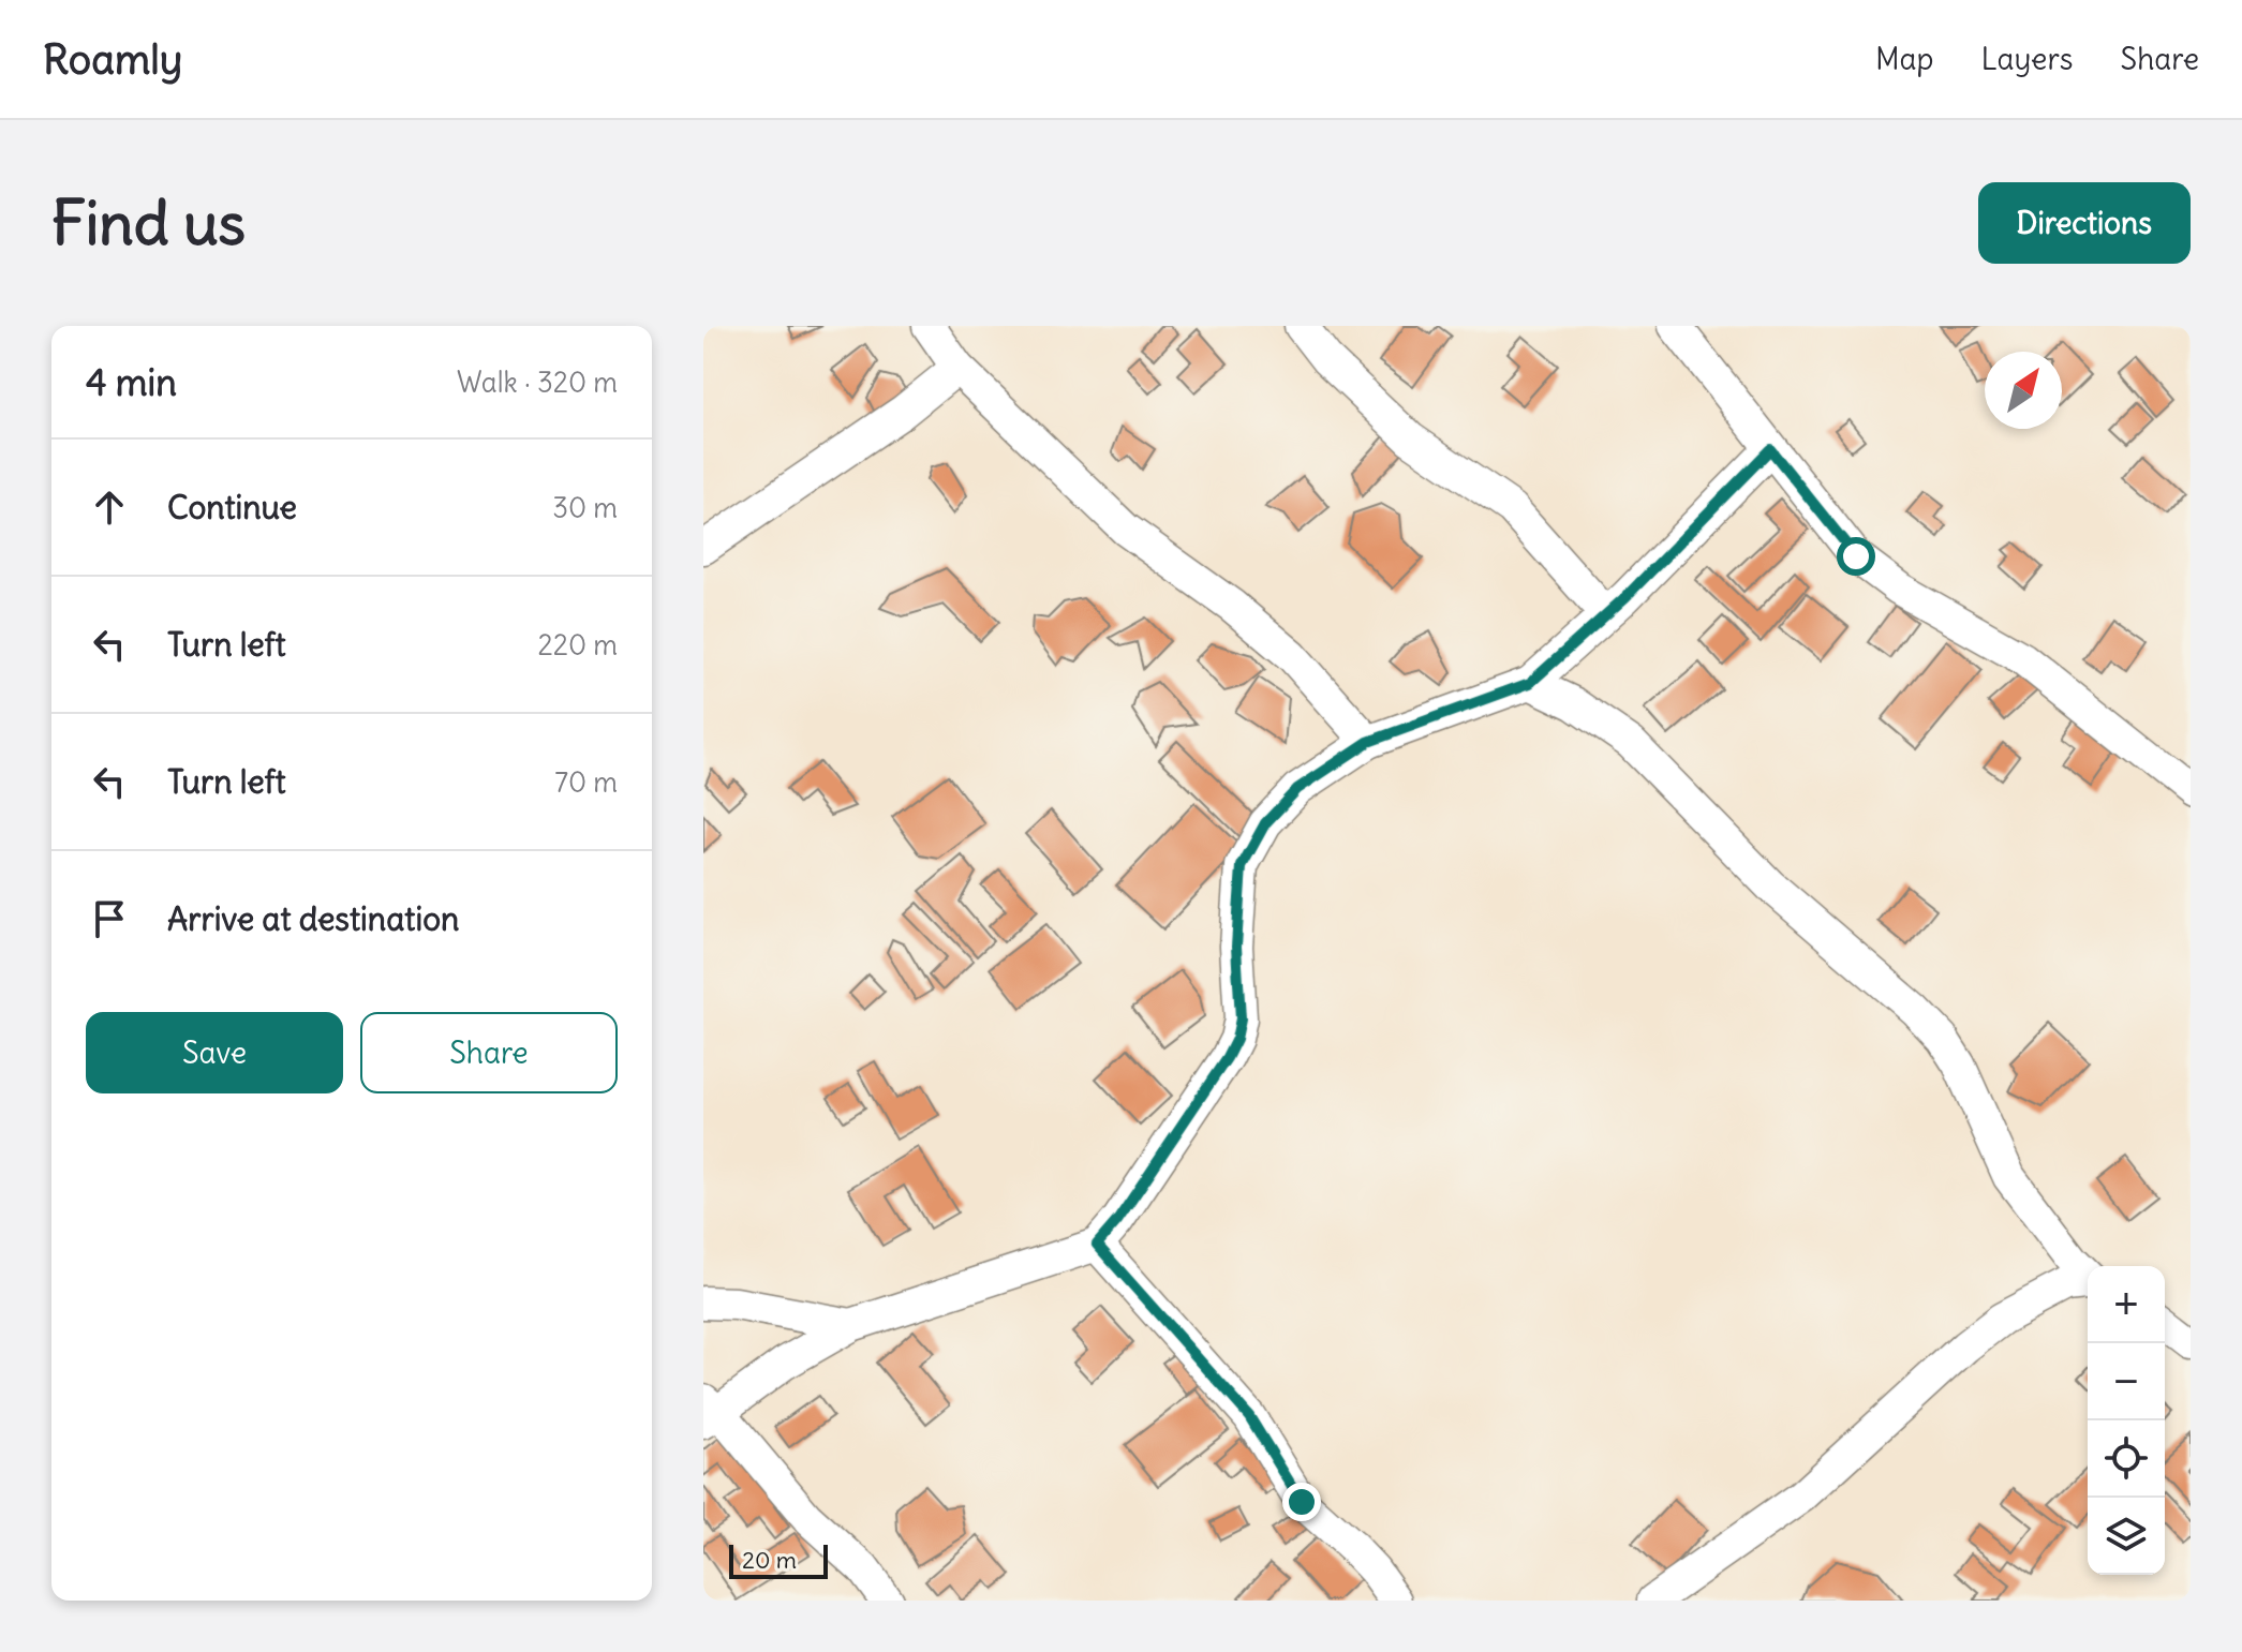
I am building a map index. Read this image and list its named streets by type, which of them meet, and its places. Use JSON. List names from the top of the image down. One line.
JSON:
{"scale_bar":"20 m","north":"top right","page":{"header":"Roamly","nav":["Map","Layers","Share"],"buttons":["Directions",["Save","Share"]],"title":"Find us","heading":["4 min","Walk · 320 m"],"list":[["Continue","30 m"],["Turn left","220 m"],["Turn left","70 m"],"Arrive at destination"],"map_buttons":["+","−"],"scale":"20 m"}}
